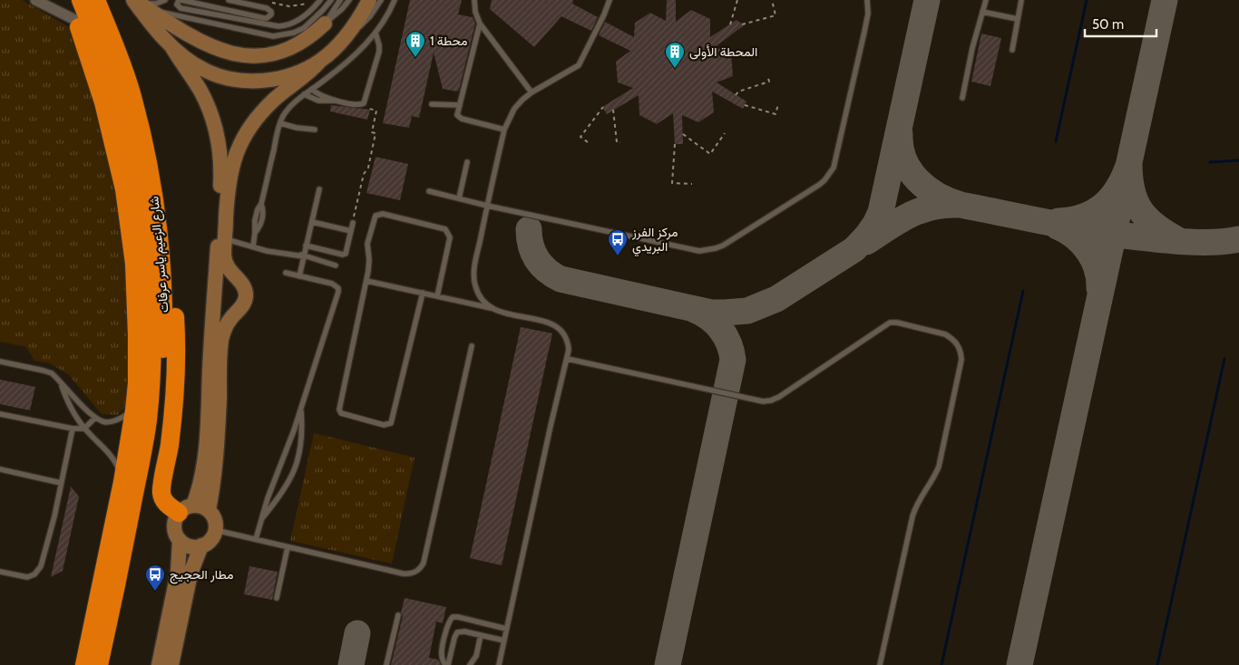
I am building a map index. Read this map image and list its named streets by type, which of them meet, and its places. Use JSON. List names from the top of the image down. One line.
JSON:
{"streets":{"highway":["شارع الزعيم ياسر عرفات"]},"places":{"building":["محطة 1","المحطة الأولى"],"bus stop":["مركز الفرز البريدي","مطار الحجيج"]},"scale_bar":"50 m"}
